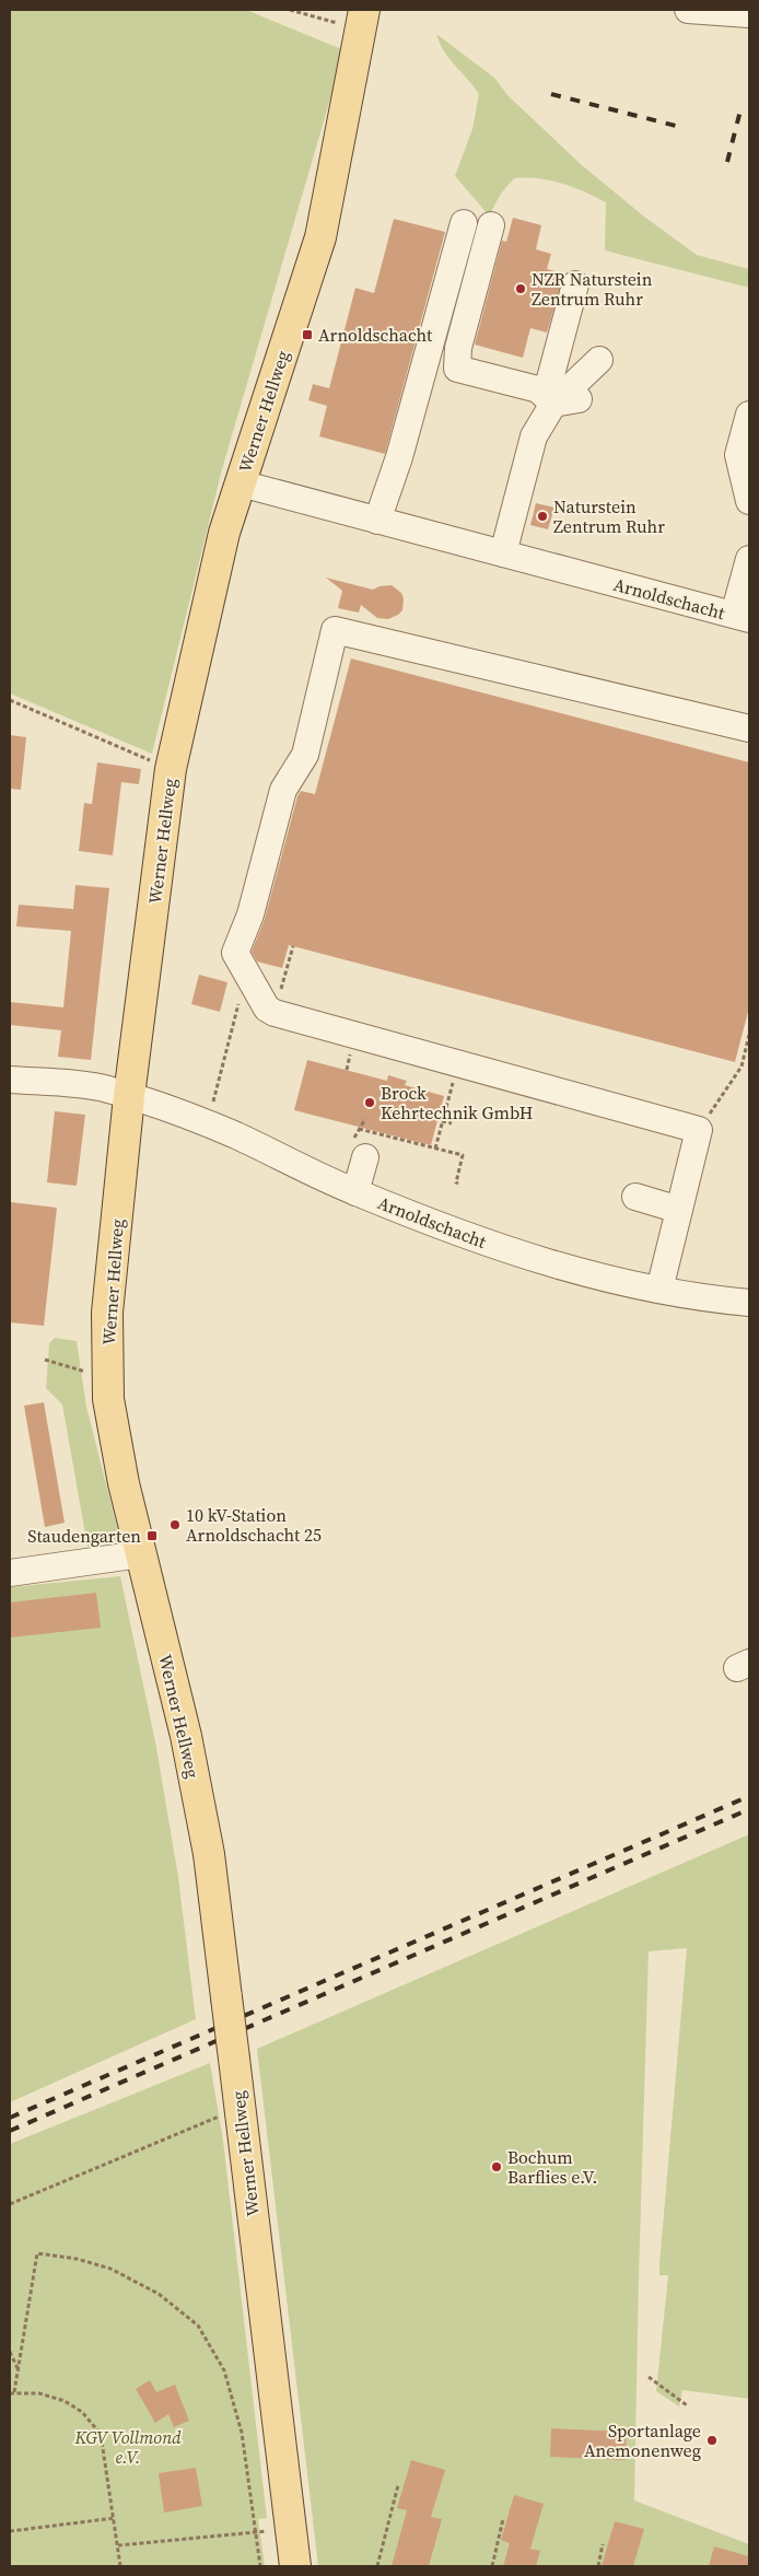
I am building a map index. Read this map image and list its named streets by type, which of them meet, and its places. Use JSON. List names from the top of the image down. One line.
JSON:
{"streets":{"main road":["Werner Hellweg"],"street":["Arnoldschacht"]},"crossings":[["Werner Hellweg","Arnoldschacht"]],"parks":["KGV Vollmond e.V."],"places":{"other":["NZR Naturstein Zentrum Ruhr","Naturstein Zentrum Ruhr","Brock Kehrtechnik GmbH","10 kV-Station Arnoldschacht 25","Bochum Barflies e.V.","Sportanlage Anemonenweg"],"transit":["Arnoldschacht","Staudengarten"]}}
